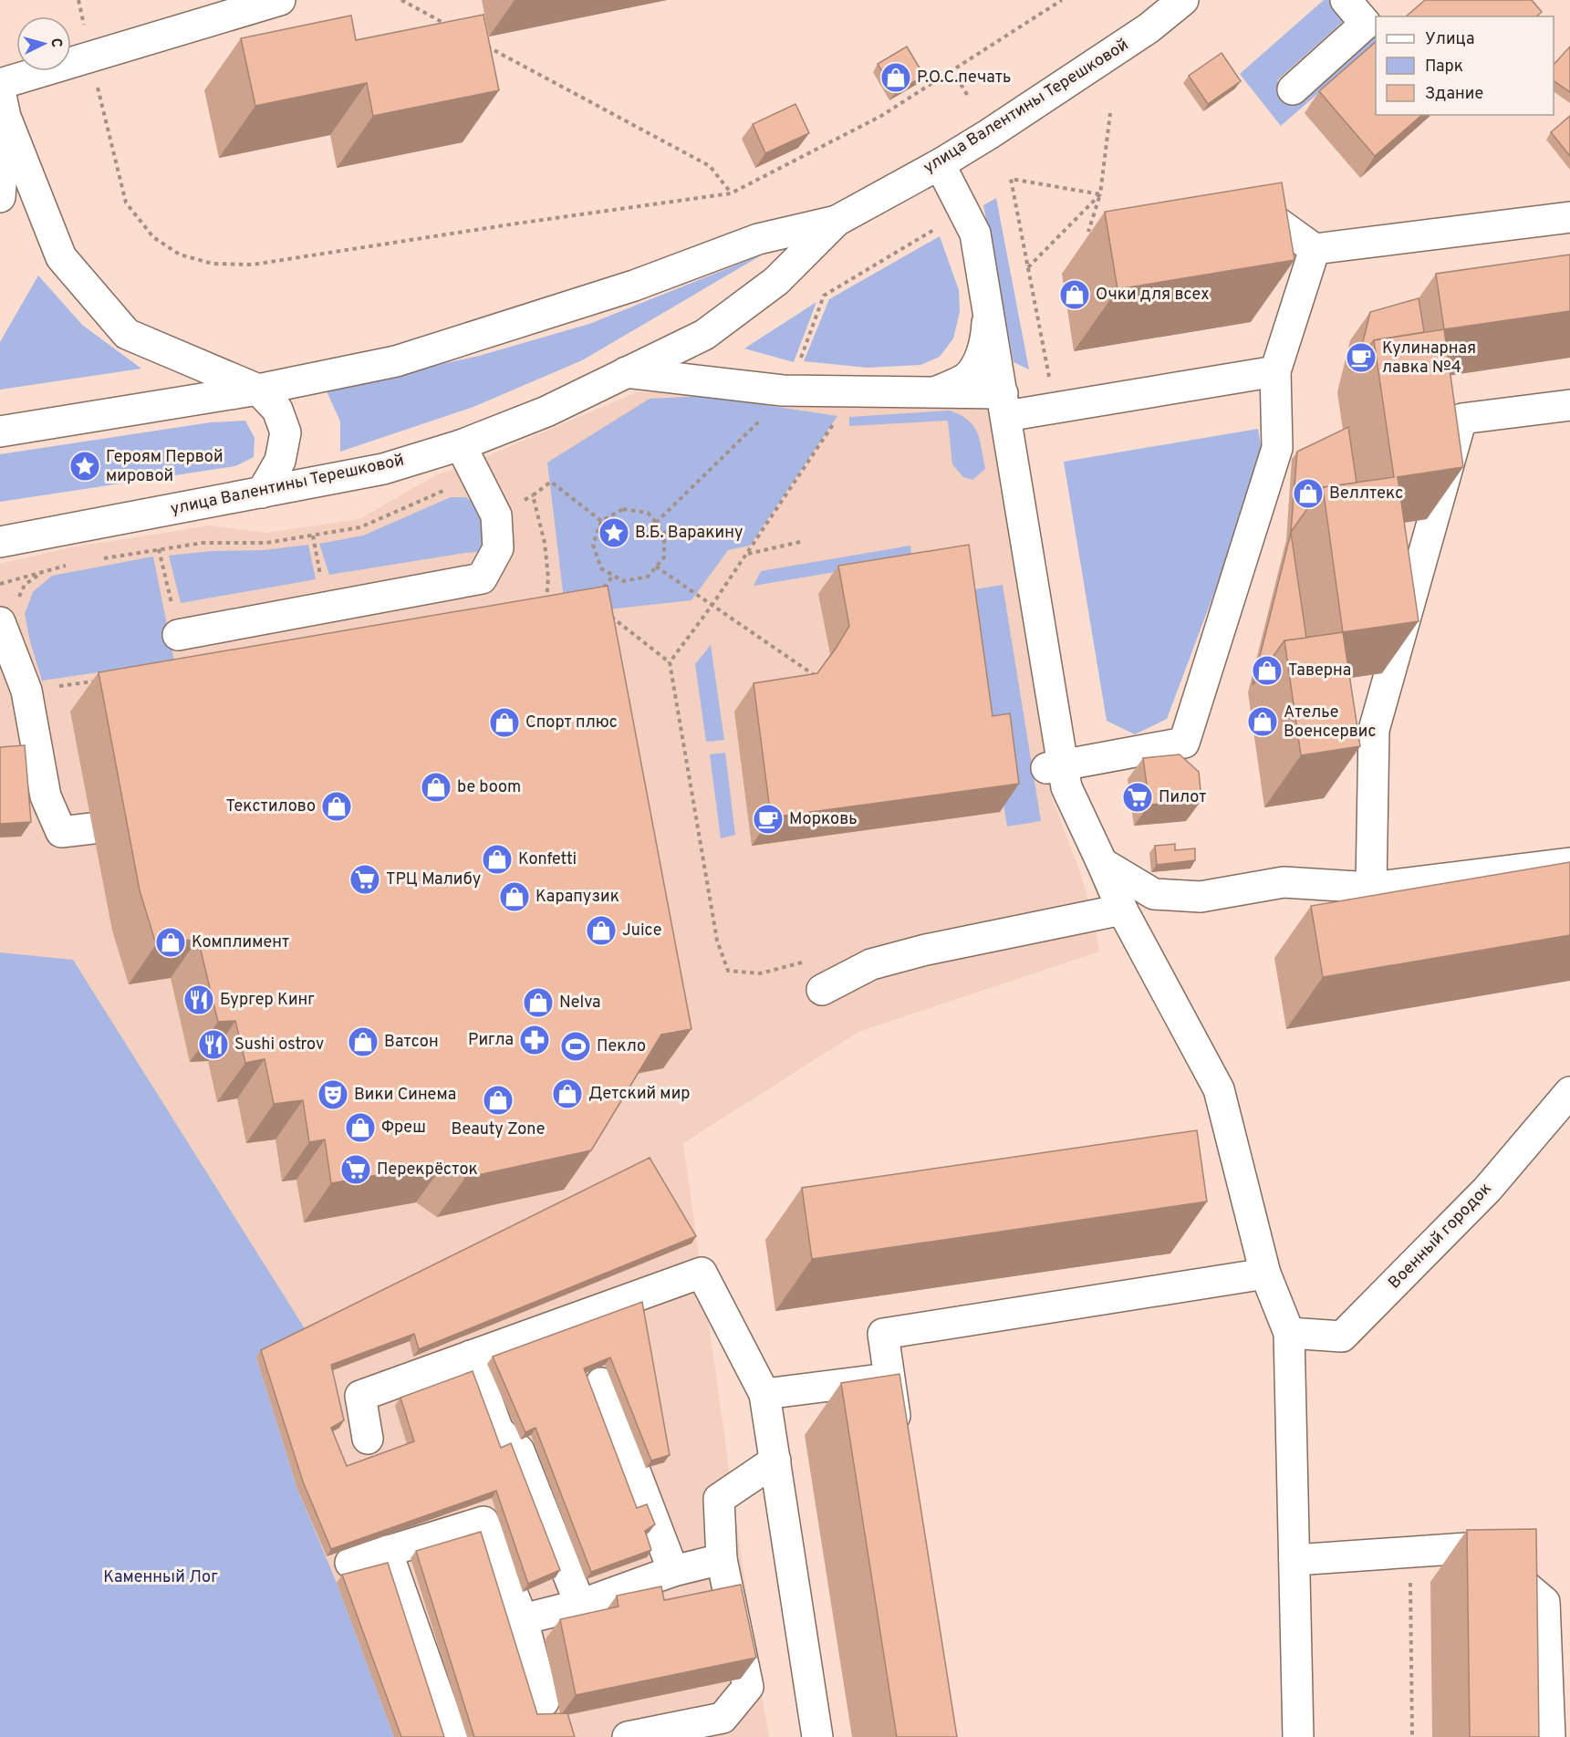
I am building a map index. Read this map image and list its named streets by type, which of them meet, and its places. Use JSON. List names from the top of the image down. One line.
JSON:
{"streets":{"main road":["улица Валентины Терешковой","Военный городок"]},"parks":["Каменный Лог"],"places":{"shop":["Р.О.С.печать","Очки для всех","Веллтекс","Таверна","Ателье Военсервис","Спорт плюс","be boom","Текстилово","Konfetti","Карапузик","Juice","Комплимент","Nelva","Ватсон","Детский мир","Beauty Zone","Фреш"],"cafe":["Кулинарная лавка №4","Морковь"],"place":["Героям Первой мировой","В.Б. Варакину"],"supermarket":["Пилот","ТРЦ Малибу","Перекрёсток"],"restaurant":["Бургер Кинг","Sushi ostrov"],"pharmacy":["Ригла"],"sports":["Пекло"],"theatre":["Вики Синема"]},"legend":["Улица","Парк","Здание"],"north":"right"}
